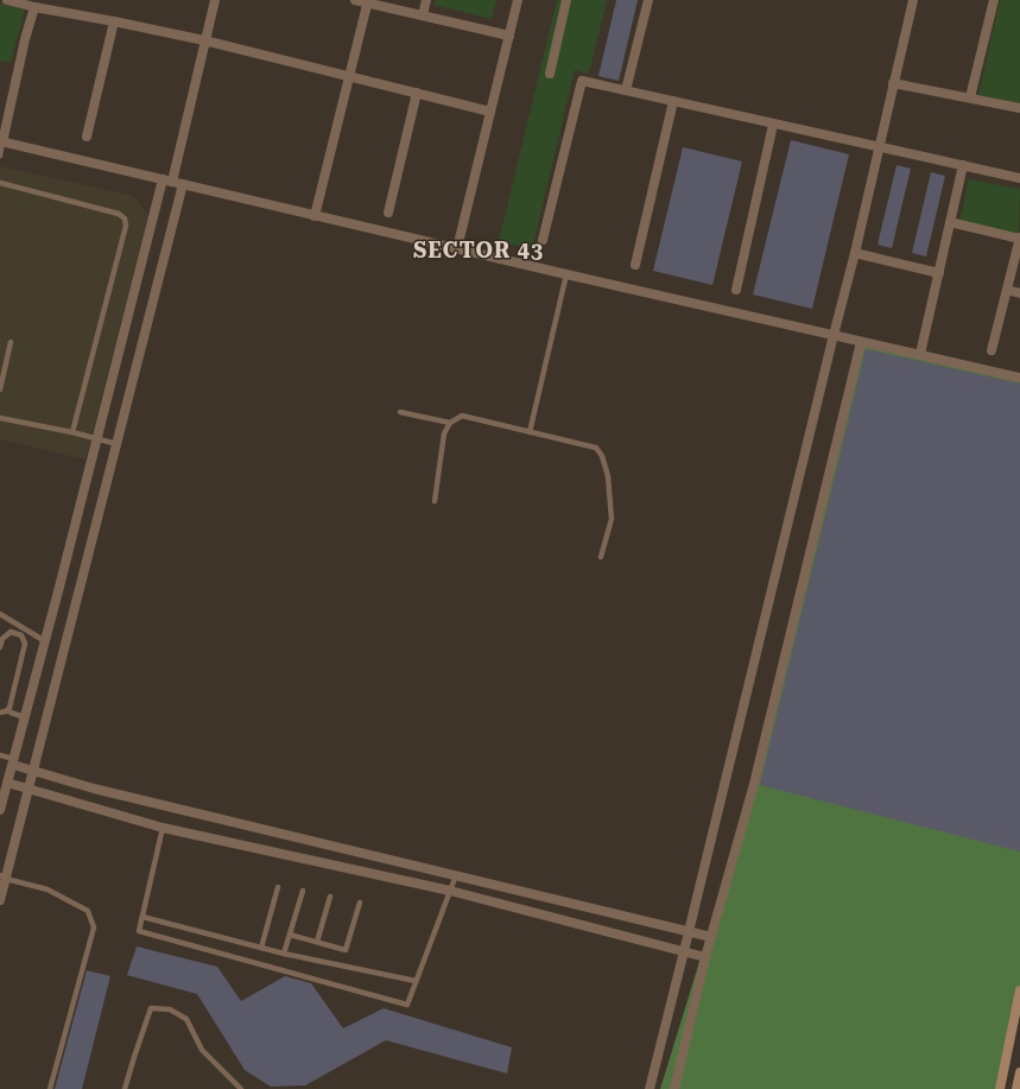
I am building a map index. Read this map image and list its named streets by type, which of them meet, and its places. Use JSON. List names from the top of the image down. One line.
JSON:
{"districts":["SECTOR 43"]}
